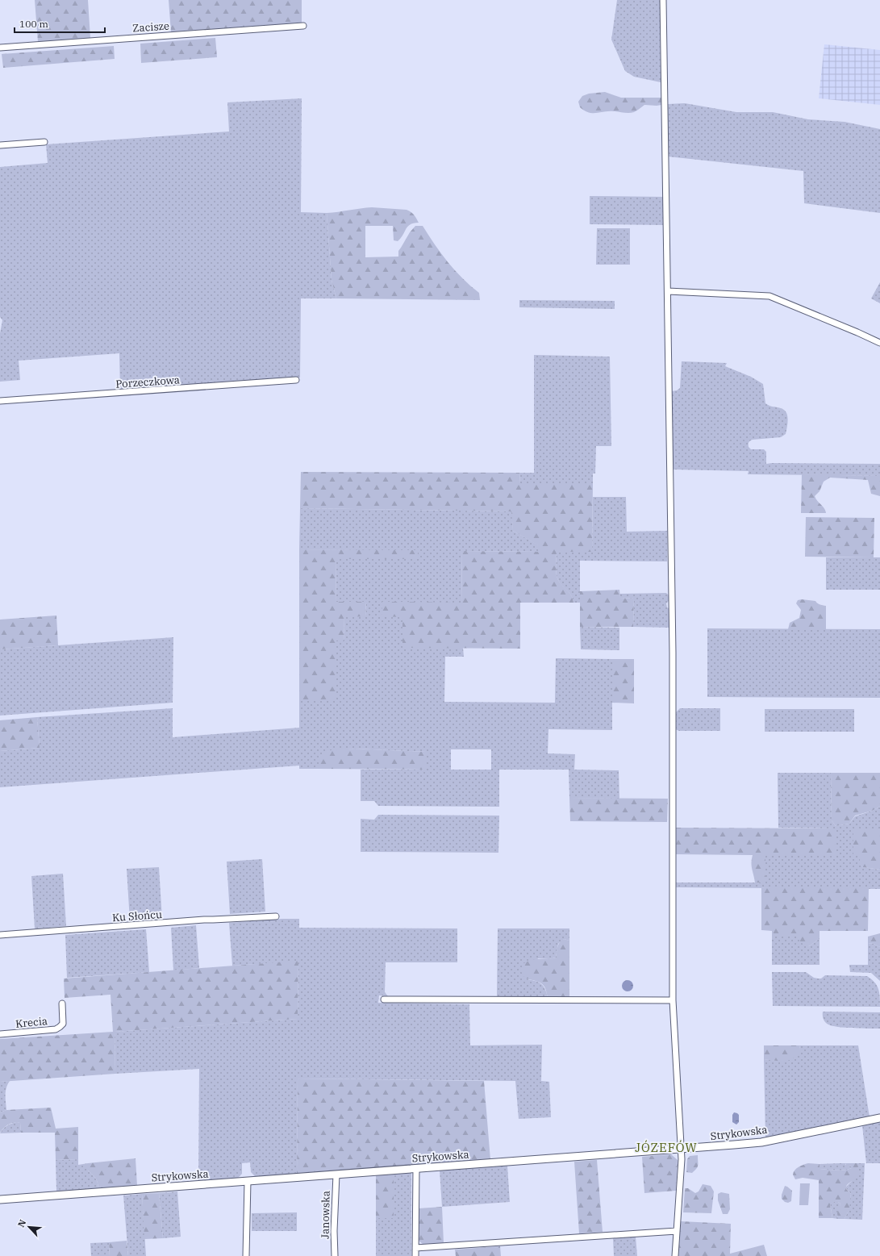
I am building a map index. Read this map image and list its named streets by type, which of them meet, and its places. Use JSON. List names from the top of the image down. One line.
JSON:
{"streets":{"street":["Zacisze","Porzeczkowa","Ku Słońcu","Krecia","Strykowska","Janowska"]},"crossings":[["Strykowska","Janowska"]],"districts":["JÓZEFÓW"],"scale_bar":"100 m","north":"top left"}
